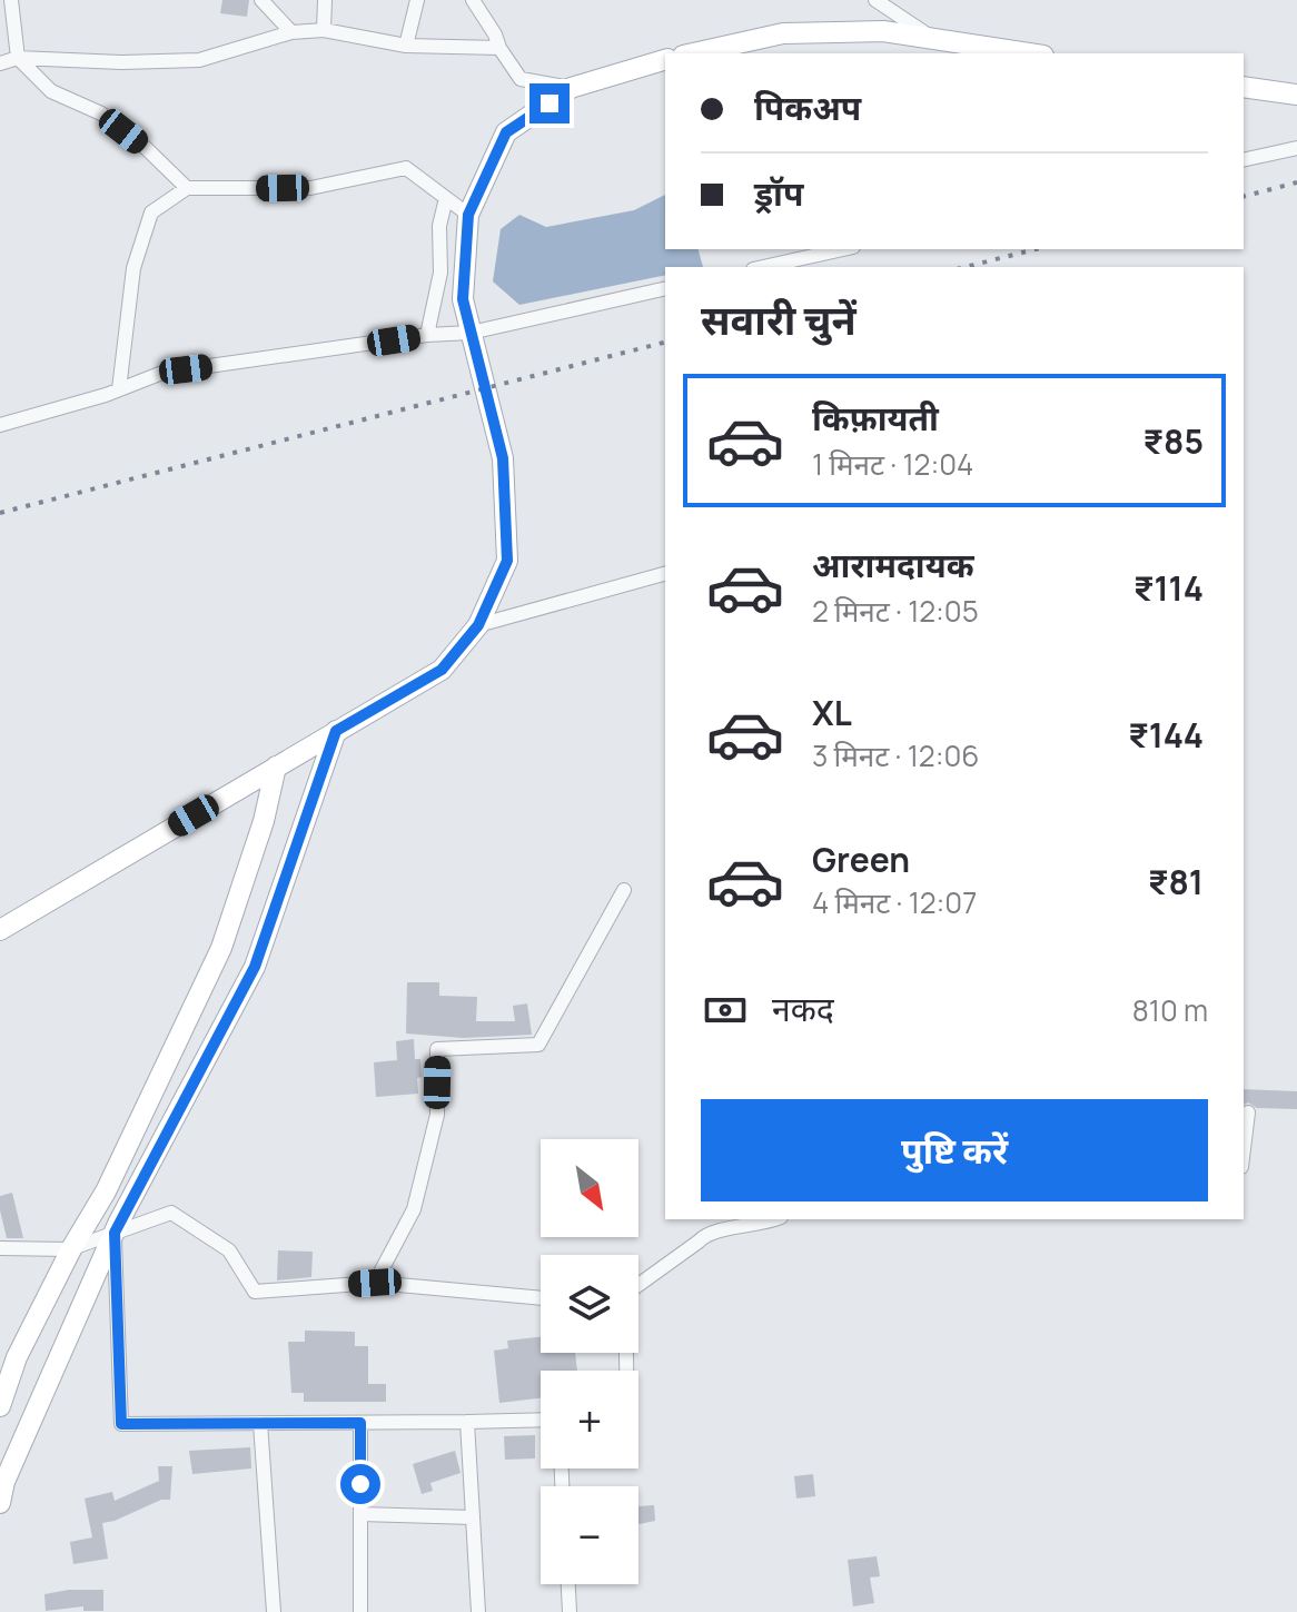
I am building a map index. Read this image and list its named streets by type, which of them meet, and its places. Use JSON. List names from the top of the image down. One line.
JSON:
{"north":"bottom right","page":{"banner":["पिकअप","ड्रॉप"],"heading":"सवारी चुनें","list":[{"name":"किफ़ायती","note":"1 मिनट · 12:04","value":"₹85"},{"name":"आरामदायक","note":"2 मिनट · 12:05","value":"₹114"},{"name":"XL","note":"3 मिनट · 12:06","value":"₹144"},{"name":"Green","note":"4 मिनट · 12:07","value":"₹81"}],"pay":["नकद","810 m"],"buttons":"पुष्टि करें","map_buttons":["+","−"]}}
